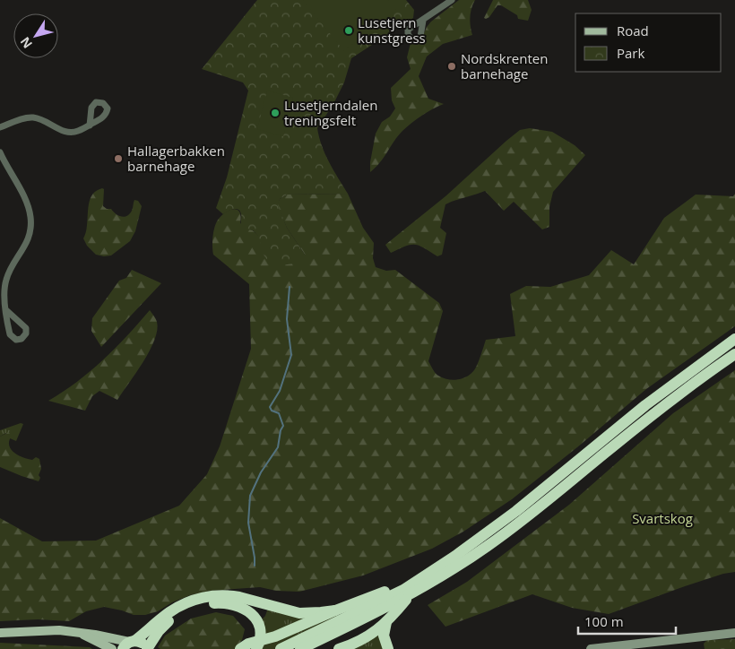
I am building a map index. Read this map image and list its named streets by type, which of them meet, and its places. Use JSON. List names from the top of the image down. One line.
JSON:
{"parks":["Svartskog"],"places":["Lusetjern kunstgress","Nordskrenten barnehage","Lusetjerndalen treningsfelt","Hallagerbakken barnehage"],"legend":["Road","Park"],"scale_bar":"100 m","north":"bottom left"}
